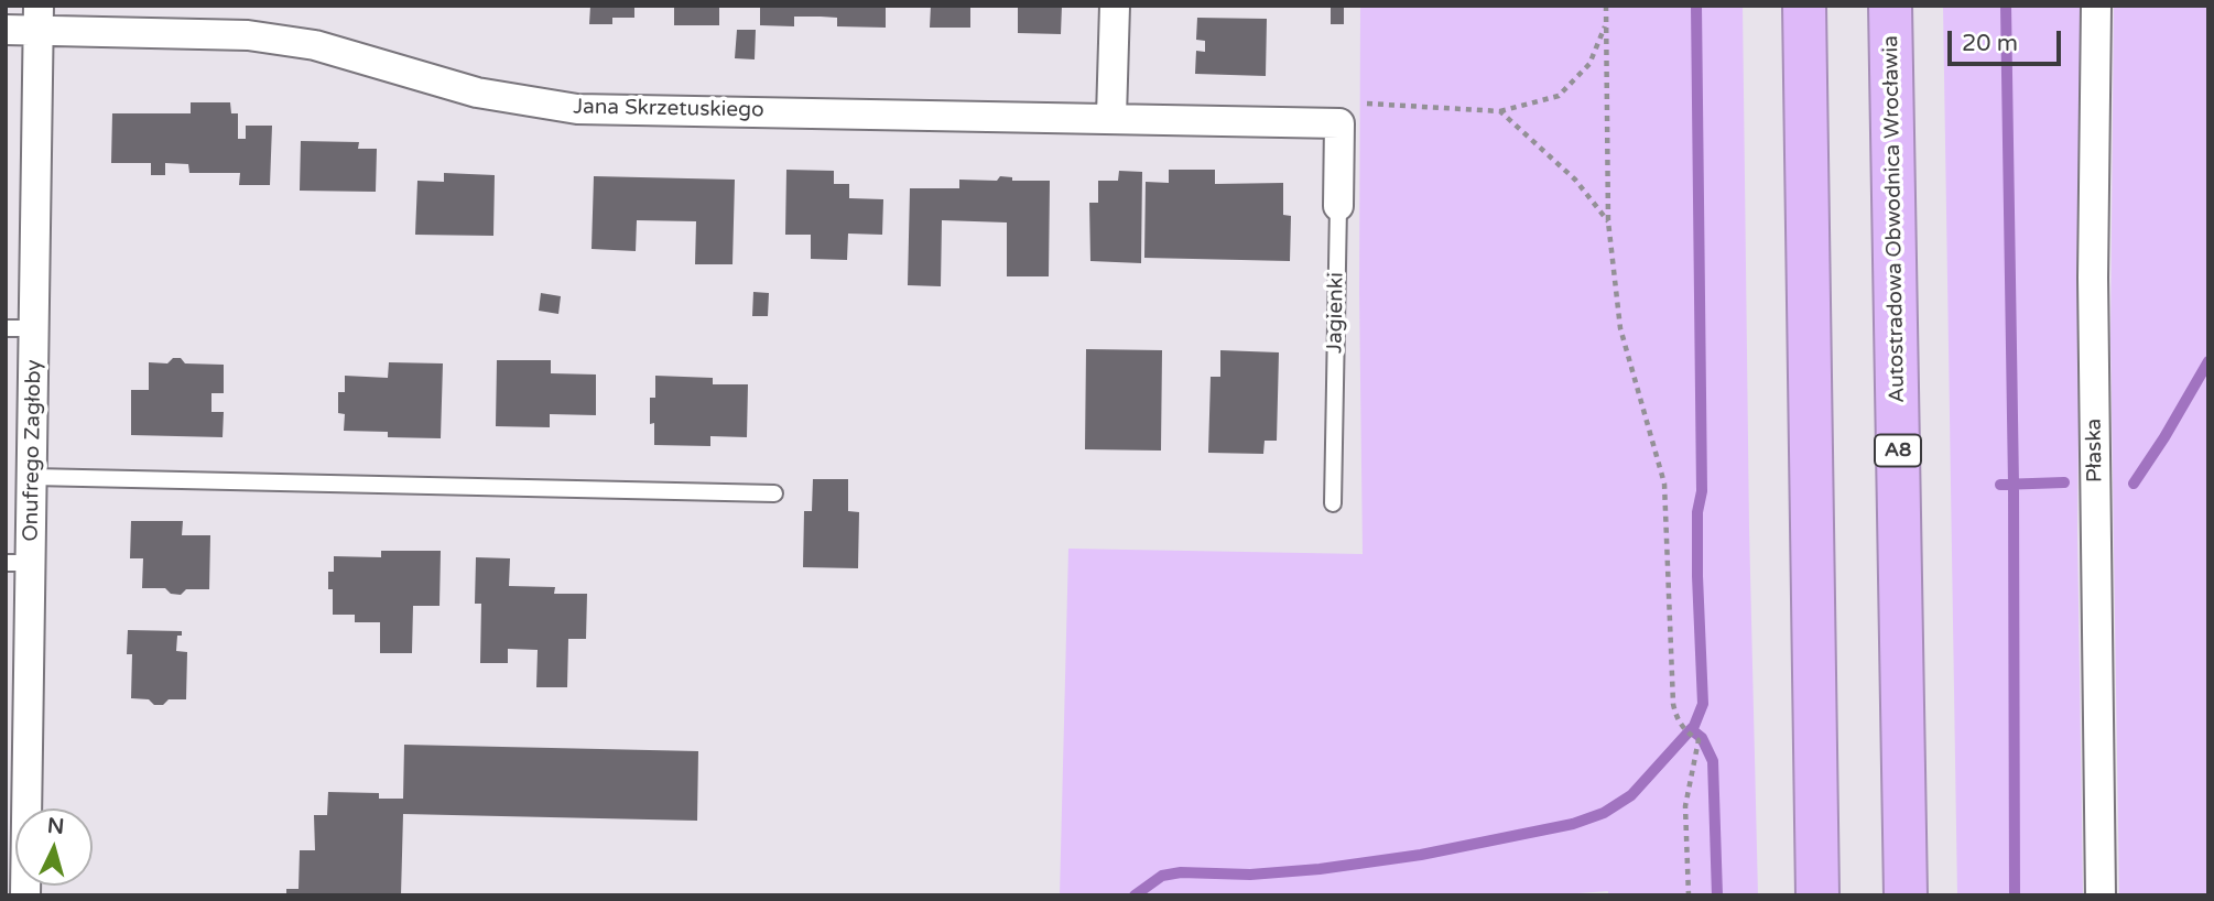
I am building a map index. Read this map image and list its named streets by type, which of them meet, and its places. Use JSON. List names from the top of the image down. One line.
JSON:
{"streets":{"highway":["Autostradowa Obwodnica Wrocławia","A8"],"street":["Jana Skrzetuskiego","Jagienki","Onufrego Zagłoby","Płaska"]},"crossings":[["Jana Skrzetuskiego","Jagienki"],["Jana Skrzetuskiego","Onufrego Zagłoby"]],"scale_bar":"20 m","north":"top"}
